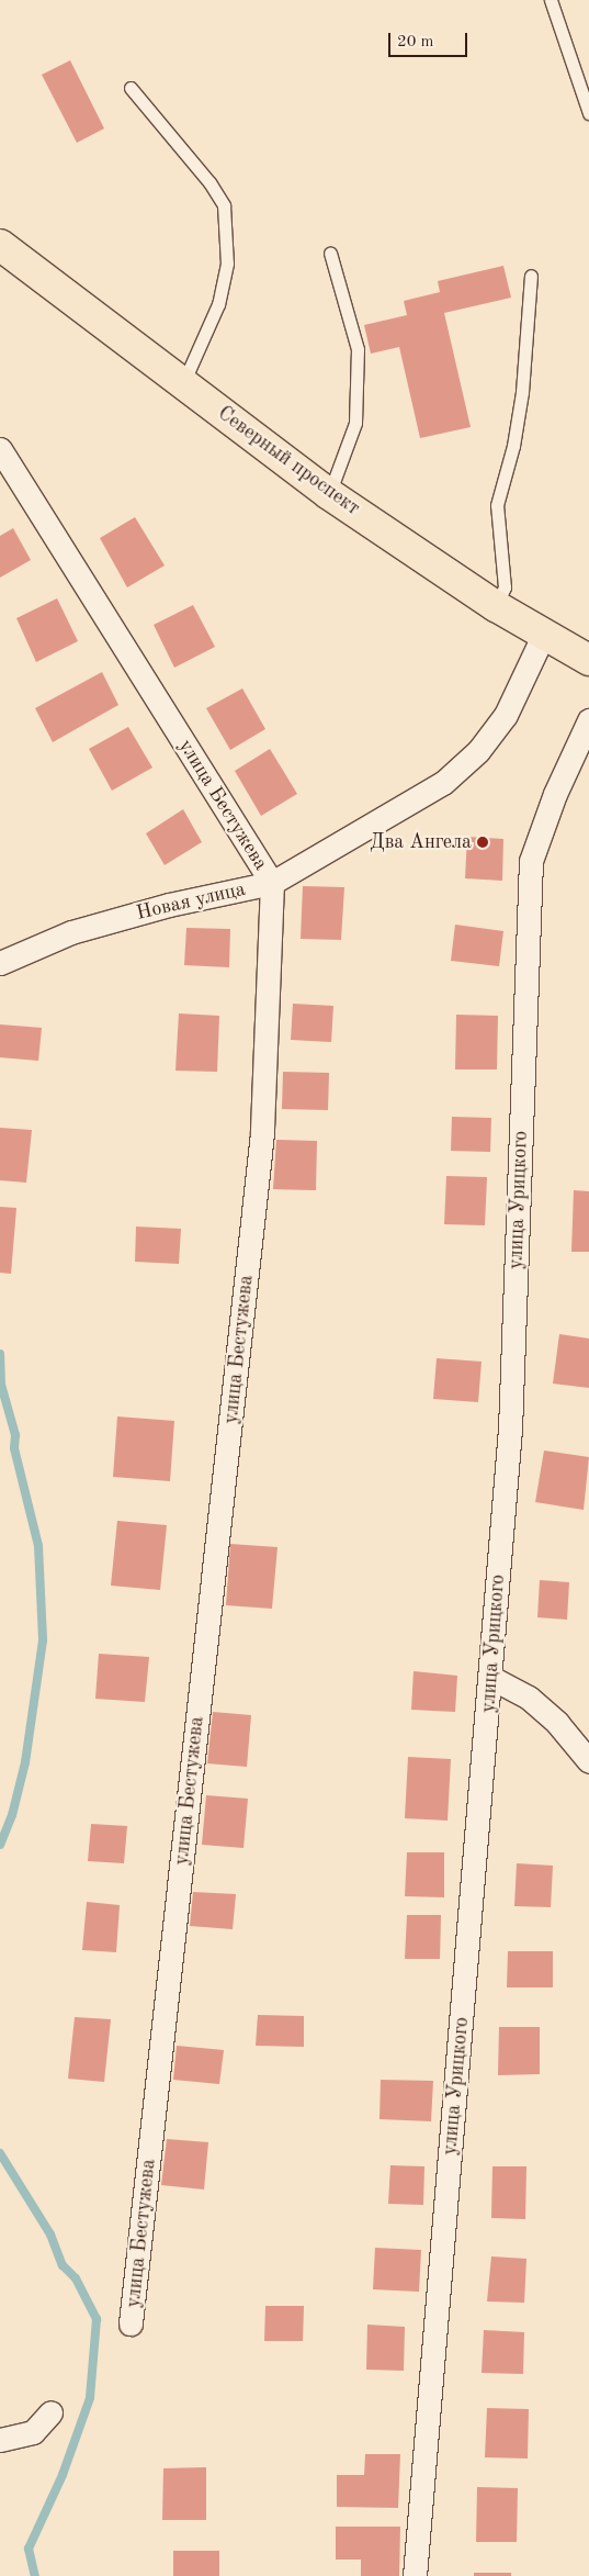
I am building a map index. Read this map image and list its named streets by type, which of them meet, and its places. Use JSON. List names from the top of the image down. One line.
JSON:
{"streets":{"main road":["Северный проспект"],"street":["улица Бестужева","Новая улица","улица Урицкого"]},"crossings":[["Северный проспект","Новая улица"],["улица Бестужева","Новая улица"]],"places":["Два Ангела"],"scale_bar":"20 m"}
